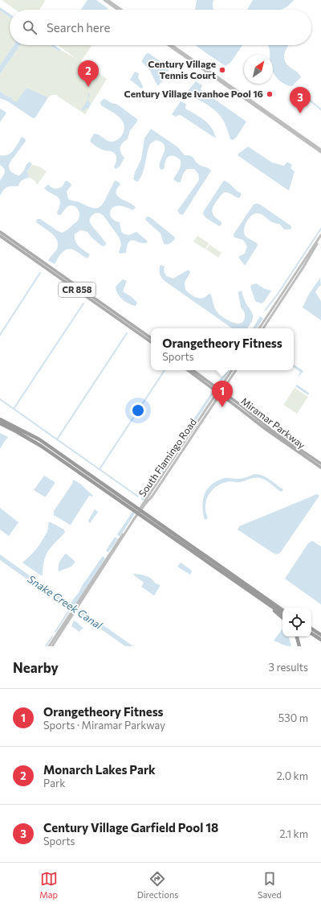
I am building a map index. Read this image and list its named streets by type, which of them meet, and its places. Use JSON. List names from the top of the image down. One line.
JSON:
{"streets":{"main road":["CR 858","Miramar Parkway","South Flamingo Road"]},"crossings":[["Miramar Parkway","South Flamingo Road"]],"water":["Snake Creek Canal"],"places":["Century Village Tennis Court","Century Village Ivanhoe Pool 16"],"north":"top right","page":{"search":"Search here","pins":["2","3","1"],"popup":["Orangetheory Fitness","Sports"],"heading":["Nearby","3 results"],"list":[{"mark":"1","name":"Orangetheory Fitness","note":"Sports · Miramar Parkway","value":"530 m"},{"mark":"2","name":"Monarch Lakes Park","note":"Park","value":"2.0 km"},{"mark":"3","name":"Century Village Garfield Pool 18","note":"Sports","value":"2.1 km"}],"nav":["Map","Directions","Saved"]}}
